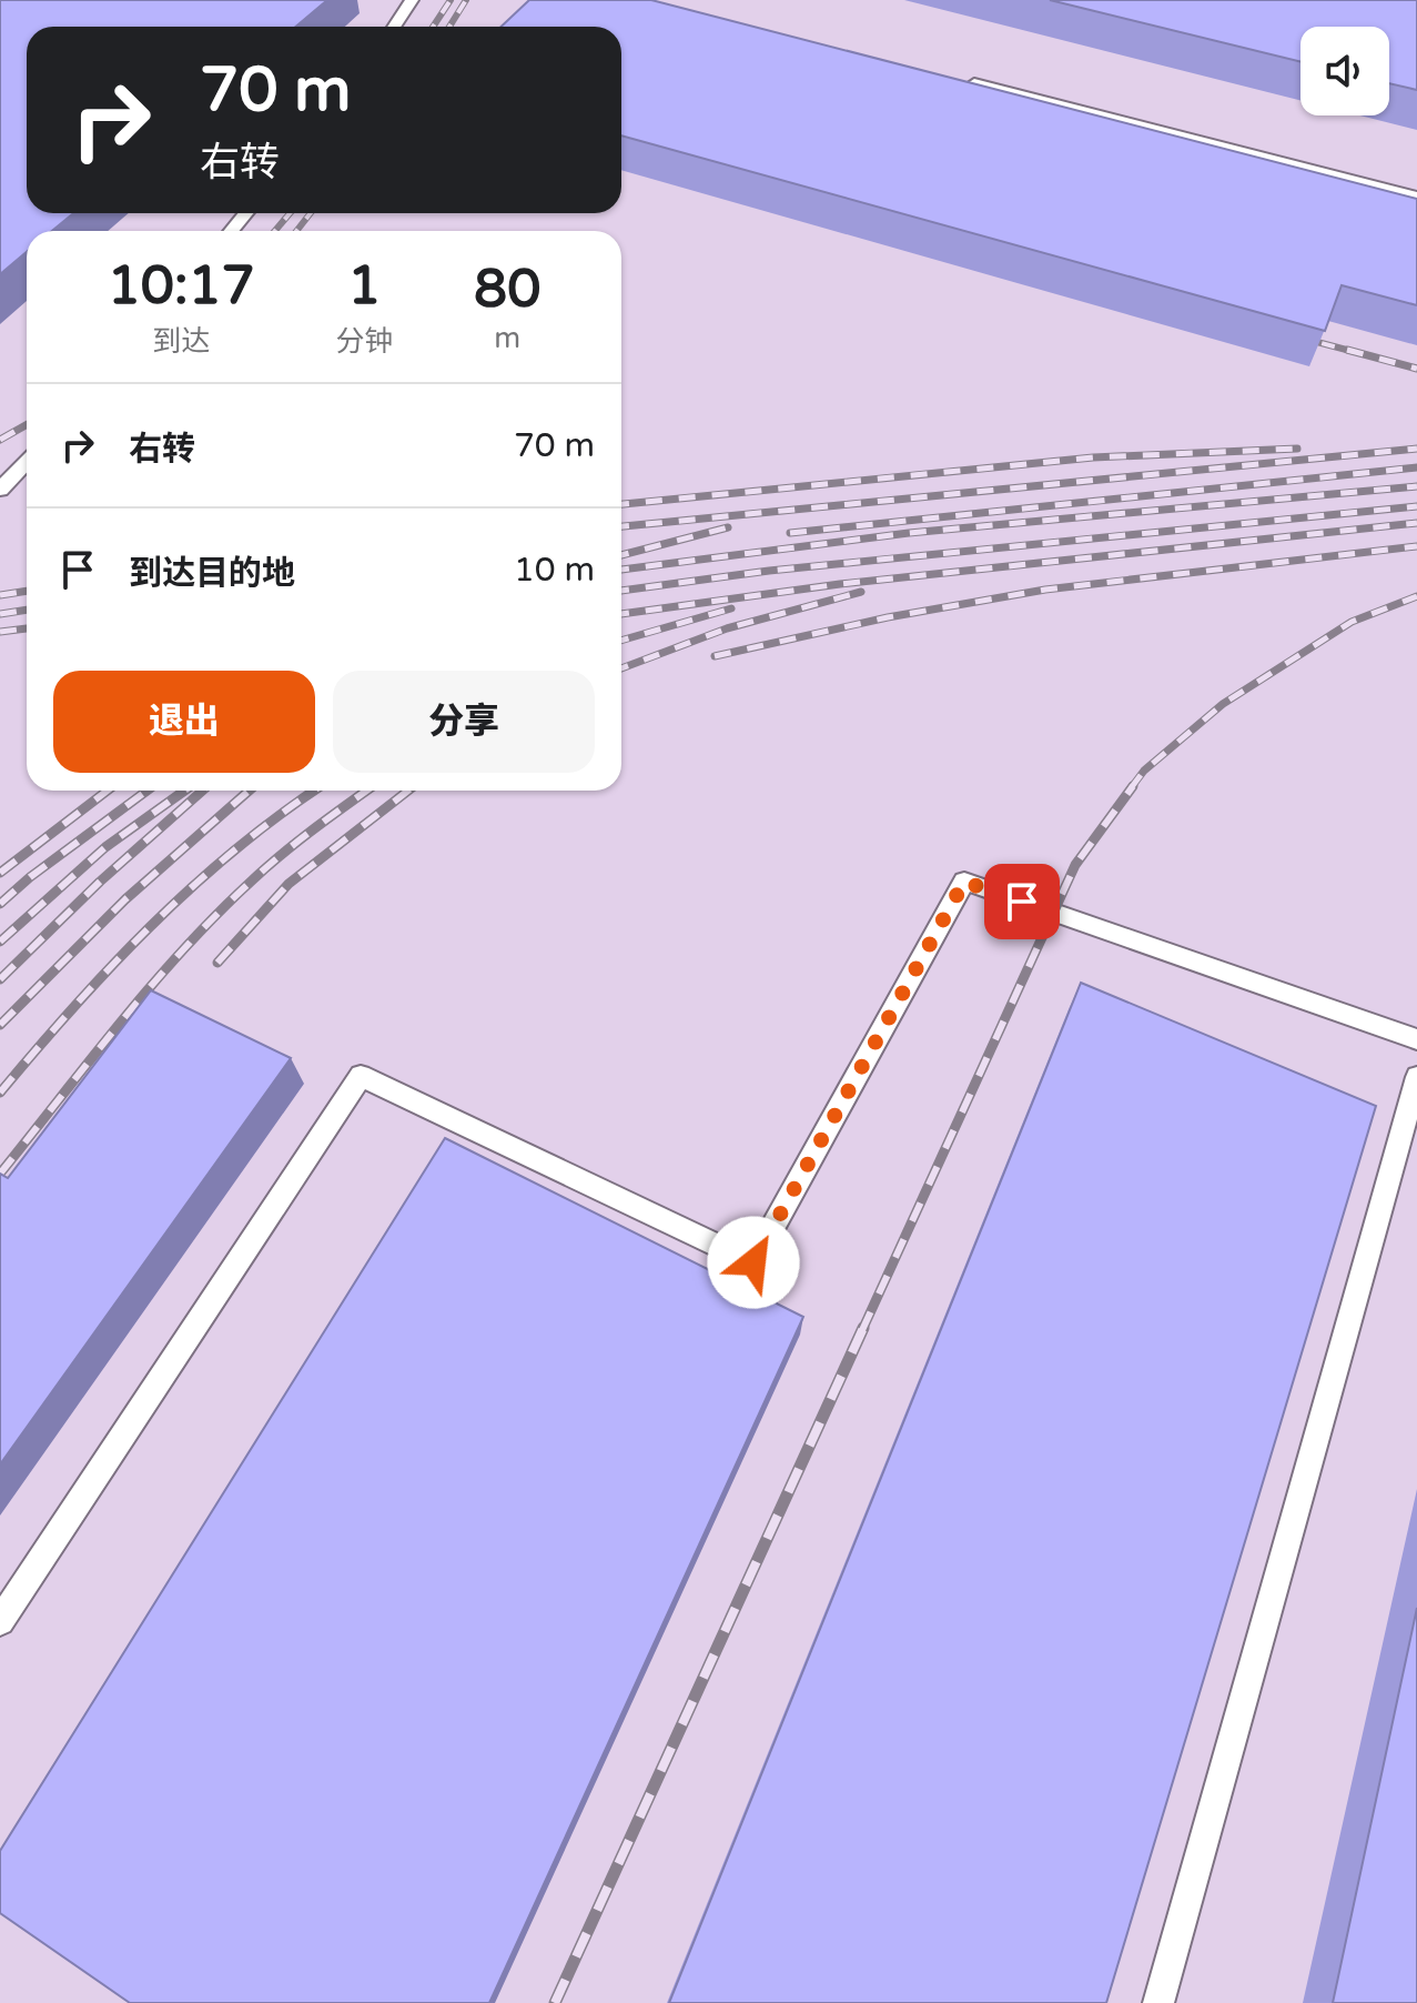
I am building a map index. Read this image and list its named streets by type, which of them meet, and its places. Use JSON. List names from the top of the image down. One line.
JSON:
{"page":{"turn":["70 m","右转"],"eta":["10:17","到达","1","分钟","80","m"],"list":[{"name":"右转","value":"70 m"},{"name":"到达目的地","value":"10 m"}],"buttons":["退出","分享"]}}
